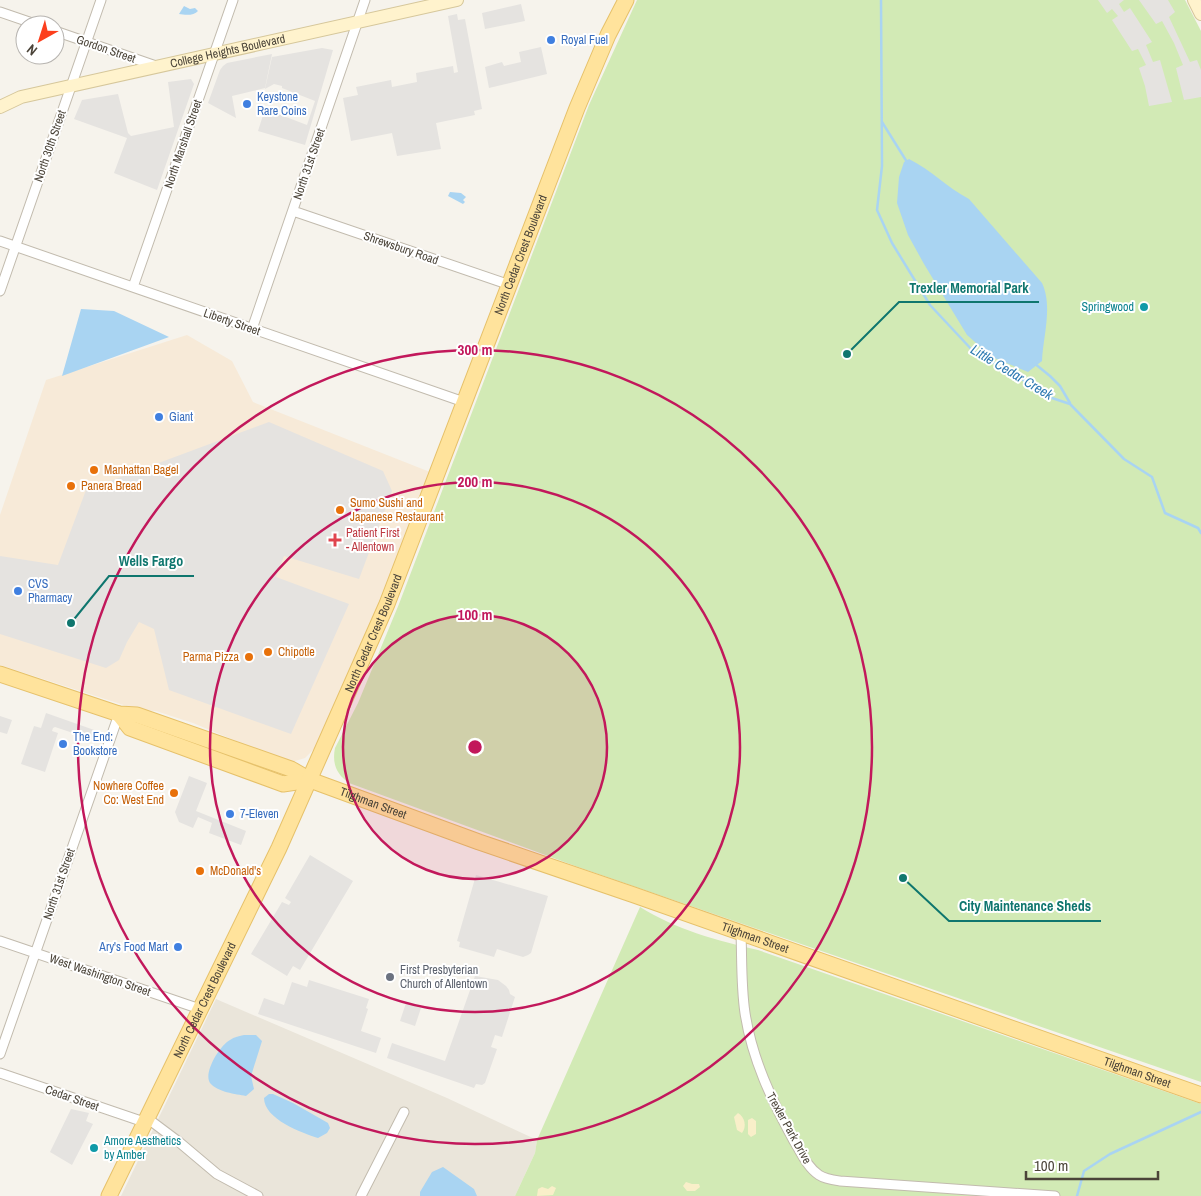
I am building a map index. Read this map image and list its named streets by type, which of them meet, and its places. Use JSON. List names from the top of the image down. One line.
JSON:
{"streets":{"main road":["North Cedar Crest Boulevard","Tilghman Street"],"street":["Gordon Street","College Heights Boulevard","North Marshall Street","North 30th Street","North 31st Street","Shrewsbury Road","Liberty Street","West Washington Street","Cedar Street","Trexler Park Drive"]},"crossings":[["Gordon Street","College Heights Boulevard"],["Gordon Street","North 30th Street"],["College Heights Boulevard","North Marshall Street"],["College Heights Boulevard","North 30th Street"],["College Heights Boulevard","North 31st Street"],["North Marshall Street","Liberty Street"],["North 30th Street","Liberty Street"],["North 31st Street","Shrewsbury Road"],["North 31st Street","Liberty Street"],["North 31st Street","Tilghman Street"],["North 31st Street","West Washington Street"],["Shrewsbury Road","North Cedar Crest Boulevard"],["North Cedar Crest Boulevard","Liberty Street"],["North Cedar Crest Boulevard","Tilghman Street"],["North Cedar Crest Boulevard","West Washington Street"],["North Cedar Crest Boulevard","Cedar Street"],["Tilghman Street","Trexler Park Drive"]],"water":["Little Cedar Creek"],"places":{"other":["Royal Fuel","Keystone Rare Coins","Springwood","Trexler Memorial Park","Giant","Manhattan Bagel","Panera Bread","Sumo Sushi and Japanese Restaurant","CVS Pharmacy","Wells Fargo","Chipotle","Parma Pizza","The End: Bookstore","Nowhere Coffee Co: West End","7-Eleven","McDonald's","City Maintenance Sheds","Ary's Food Mart","First Presbyterian Church of Allentown","Amore Aesthetics by Amber"],"health":["Patient First - Allentown"]},"scale_bar":"100 m","north":"bottom left","rings":["300 m","200 m","100 m"]}
